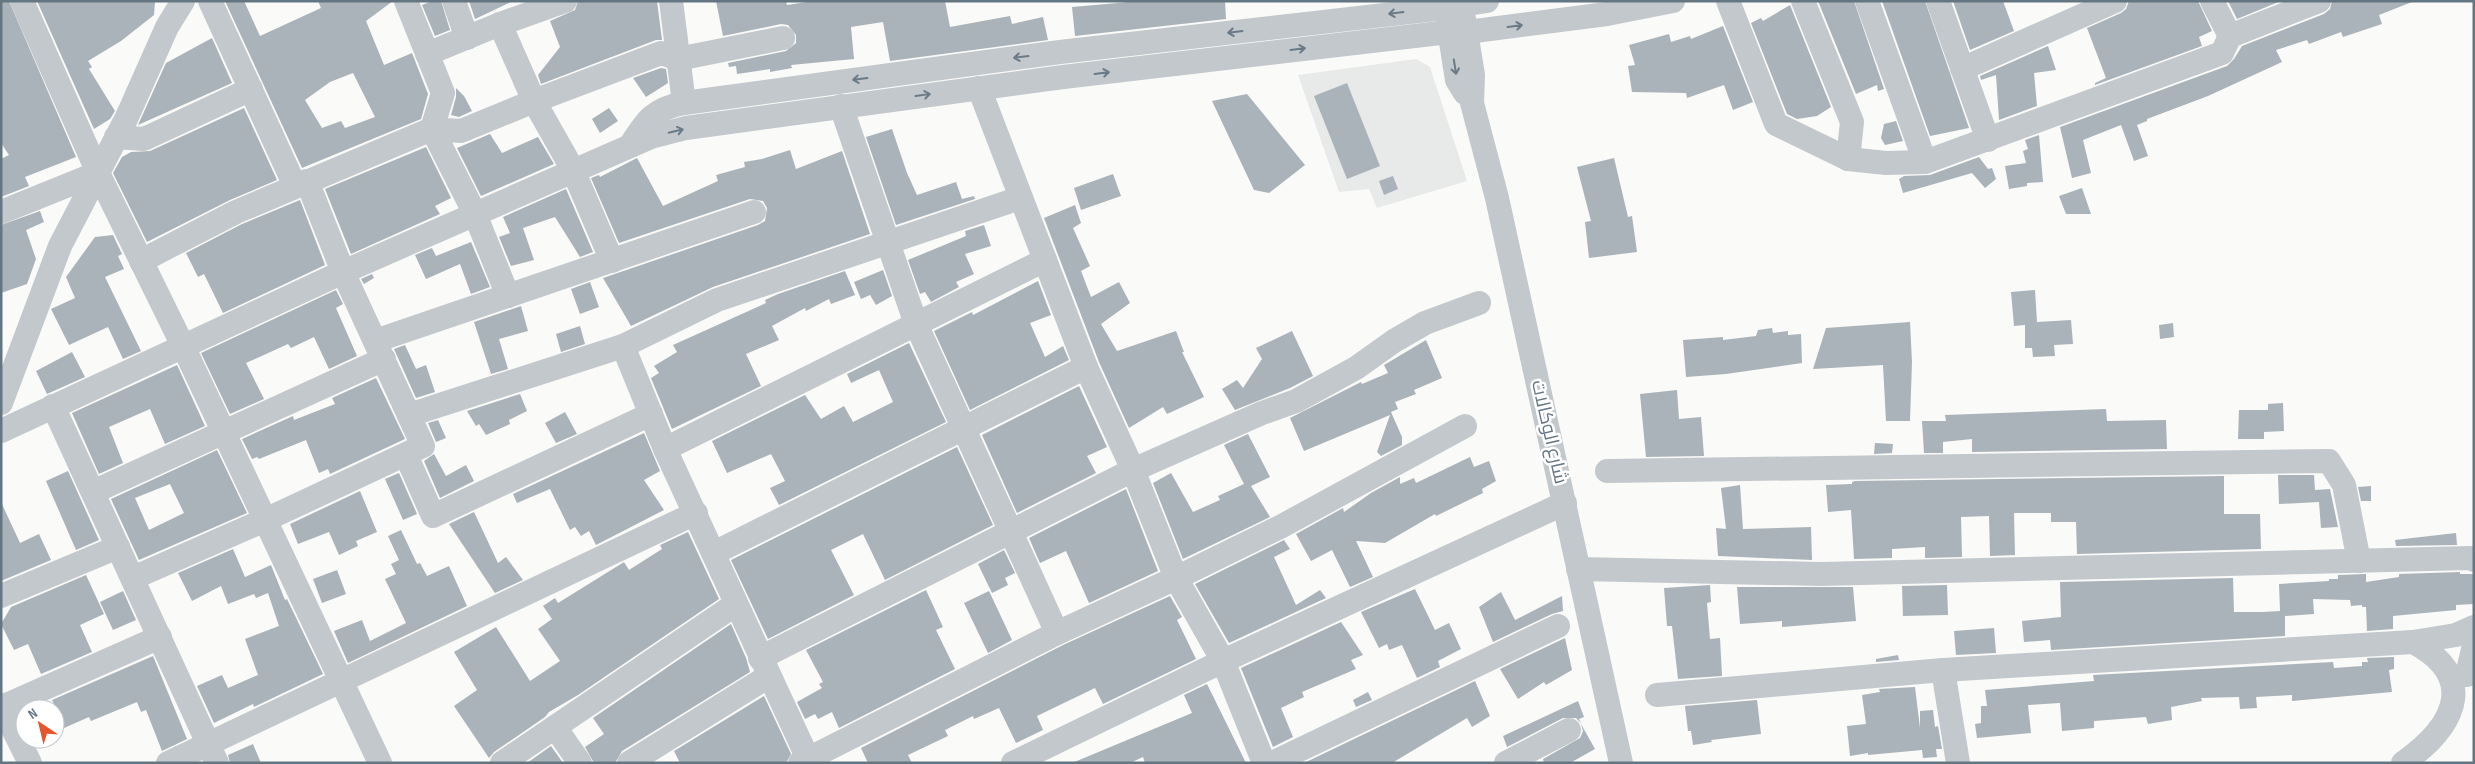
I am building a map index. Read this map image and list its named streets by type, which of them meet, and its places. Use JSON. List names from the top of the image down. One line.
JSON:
{"streets":{"street":["شارع الوكالات"]},"north":"top left"}
